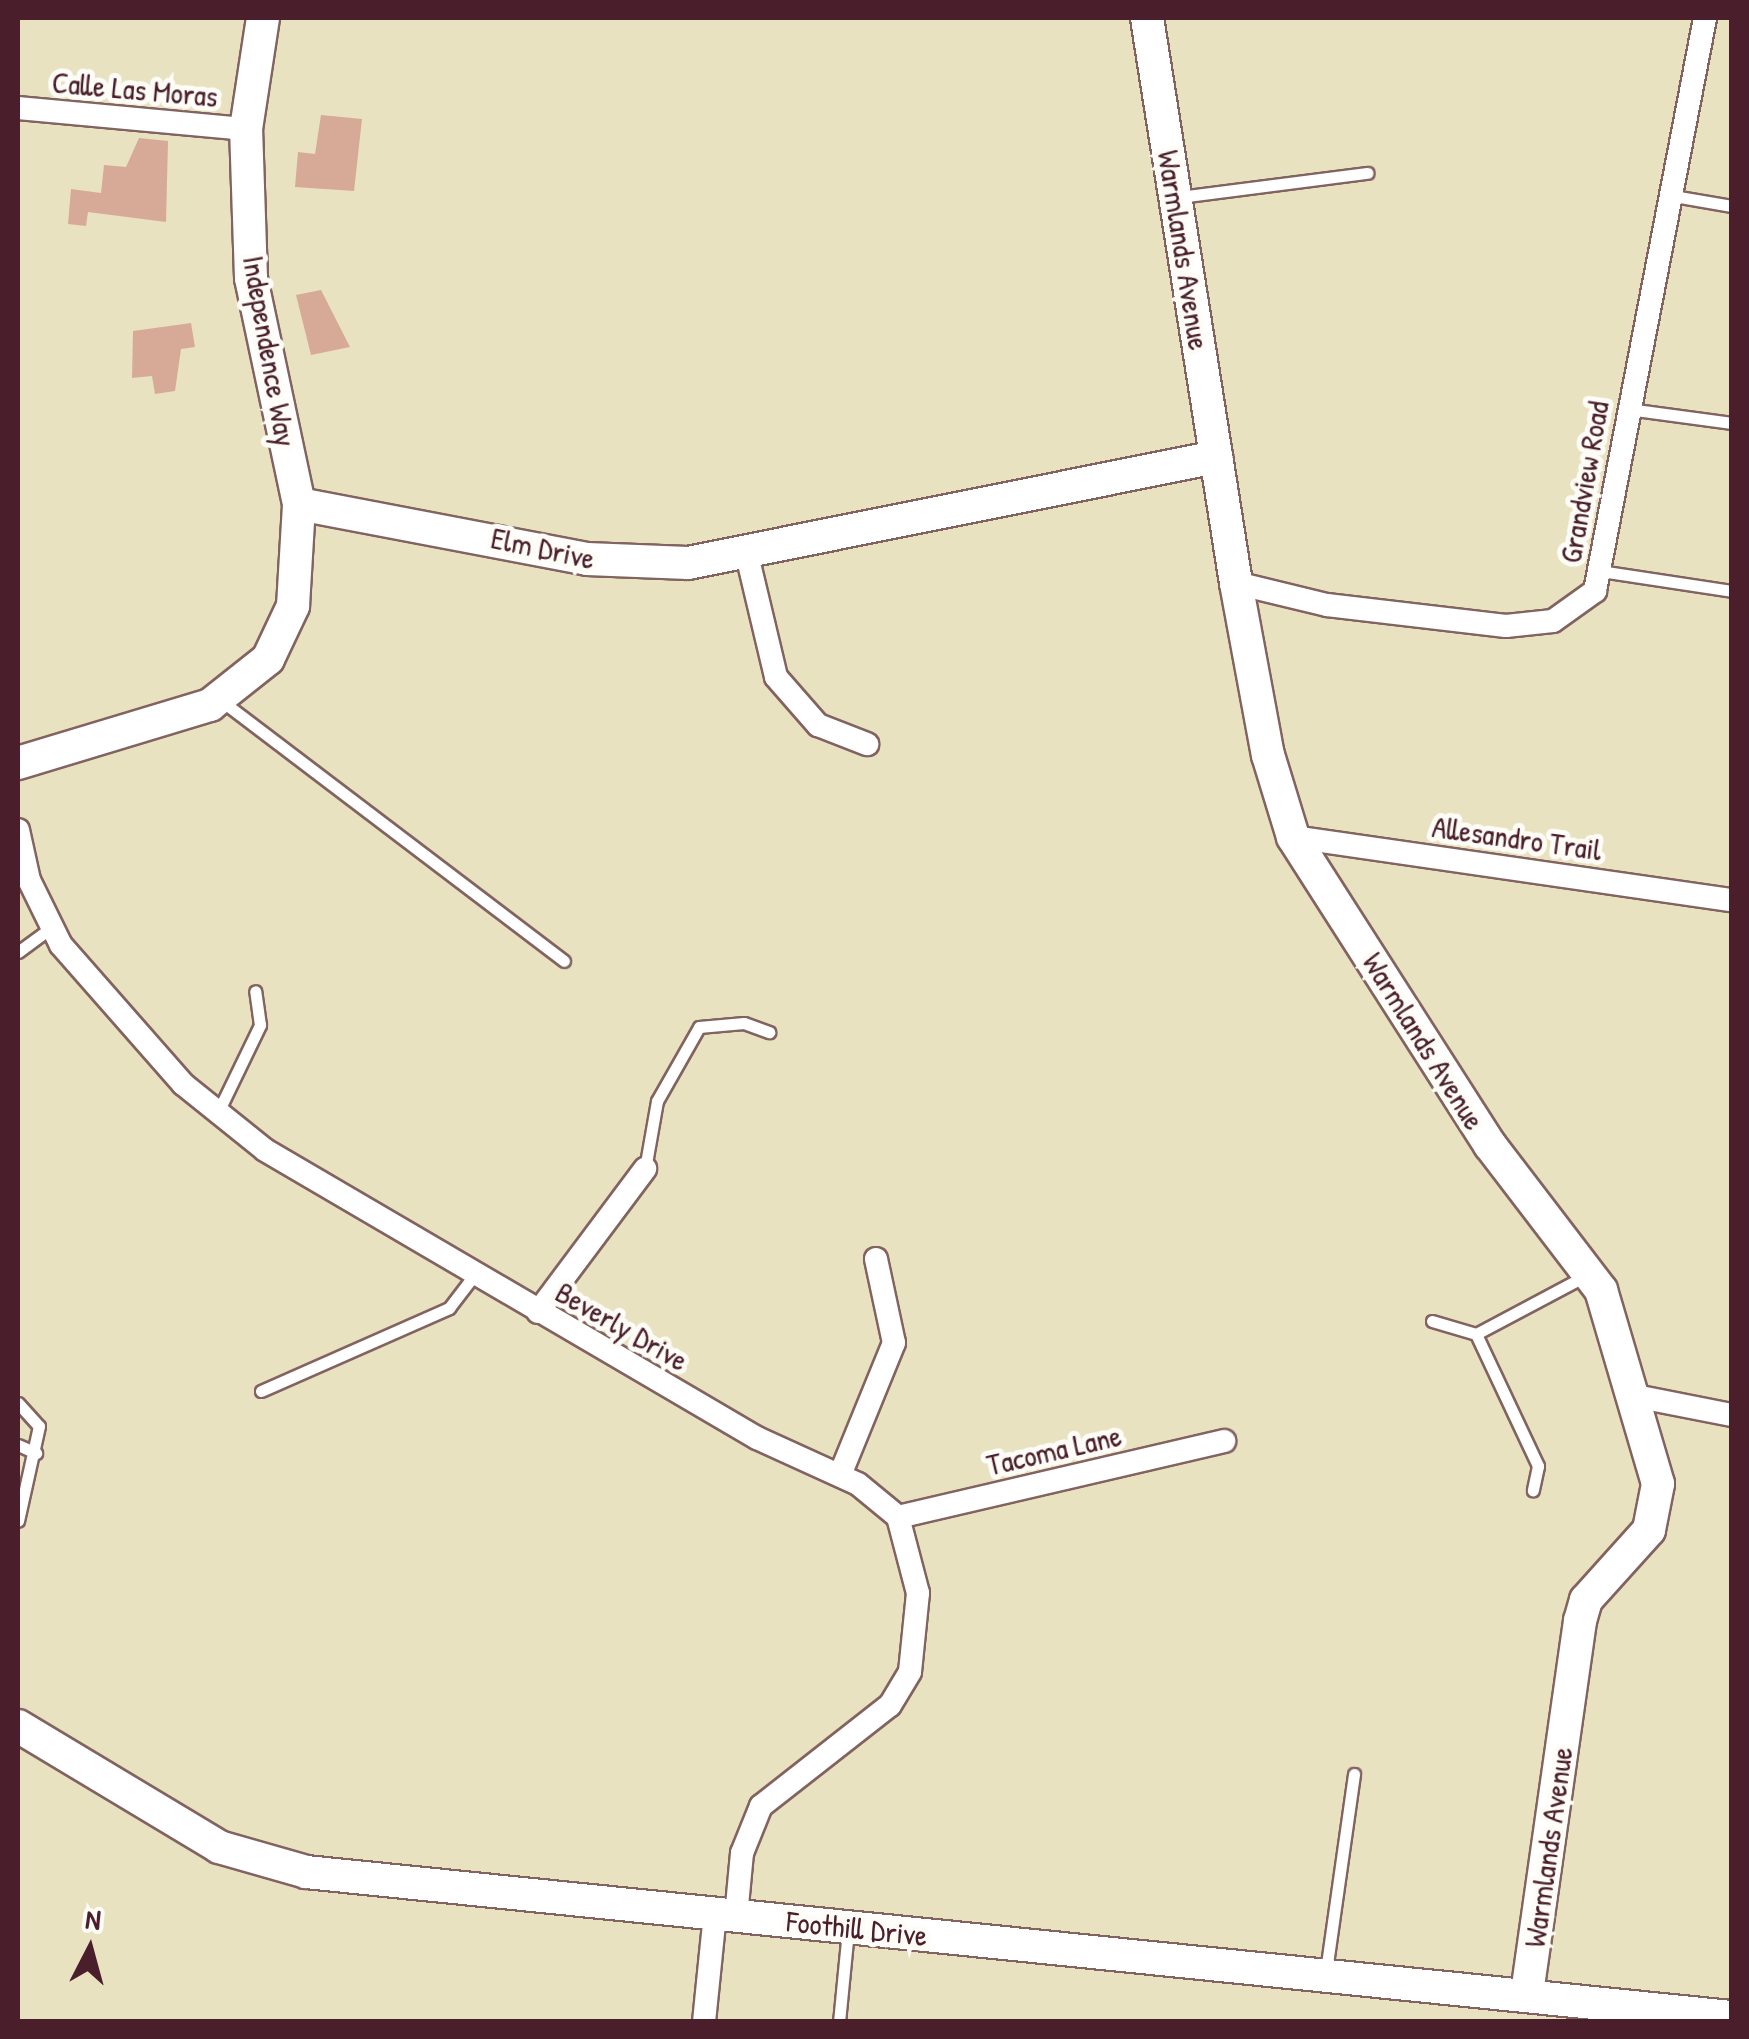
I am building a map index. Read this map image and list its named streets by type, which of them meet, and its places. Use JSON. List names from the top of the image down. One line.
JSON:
{"streets":{"street":["Calle Las Moras","Warmlands Avenue","Independence Way","Grandview Road","Elm Drive","Allesandro Trail","Beverly Drive","Tacoma Lane","Foothill Drive"]},"crossings":[["Calle Las Moras","Independence Way"],["Warmlands Avenue","Grandview Road"],["Warmlands Avenue","Elm Drive"],["Warmlands Avenue","Allesandro Trail"],["Warmlands Avenue","Foothill Drive"],["Independence Way","Elm Drive"],["Beverly Drive","Tacoma Lane"]],"north":"top"}
